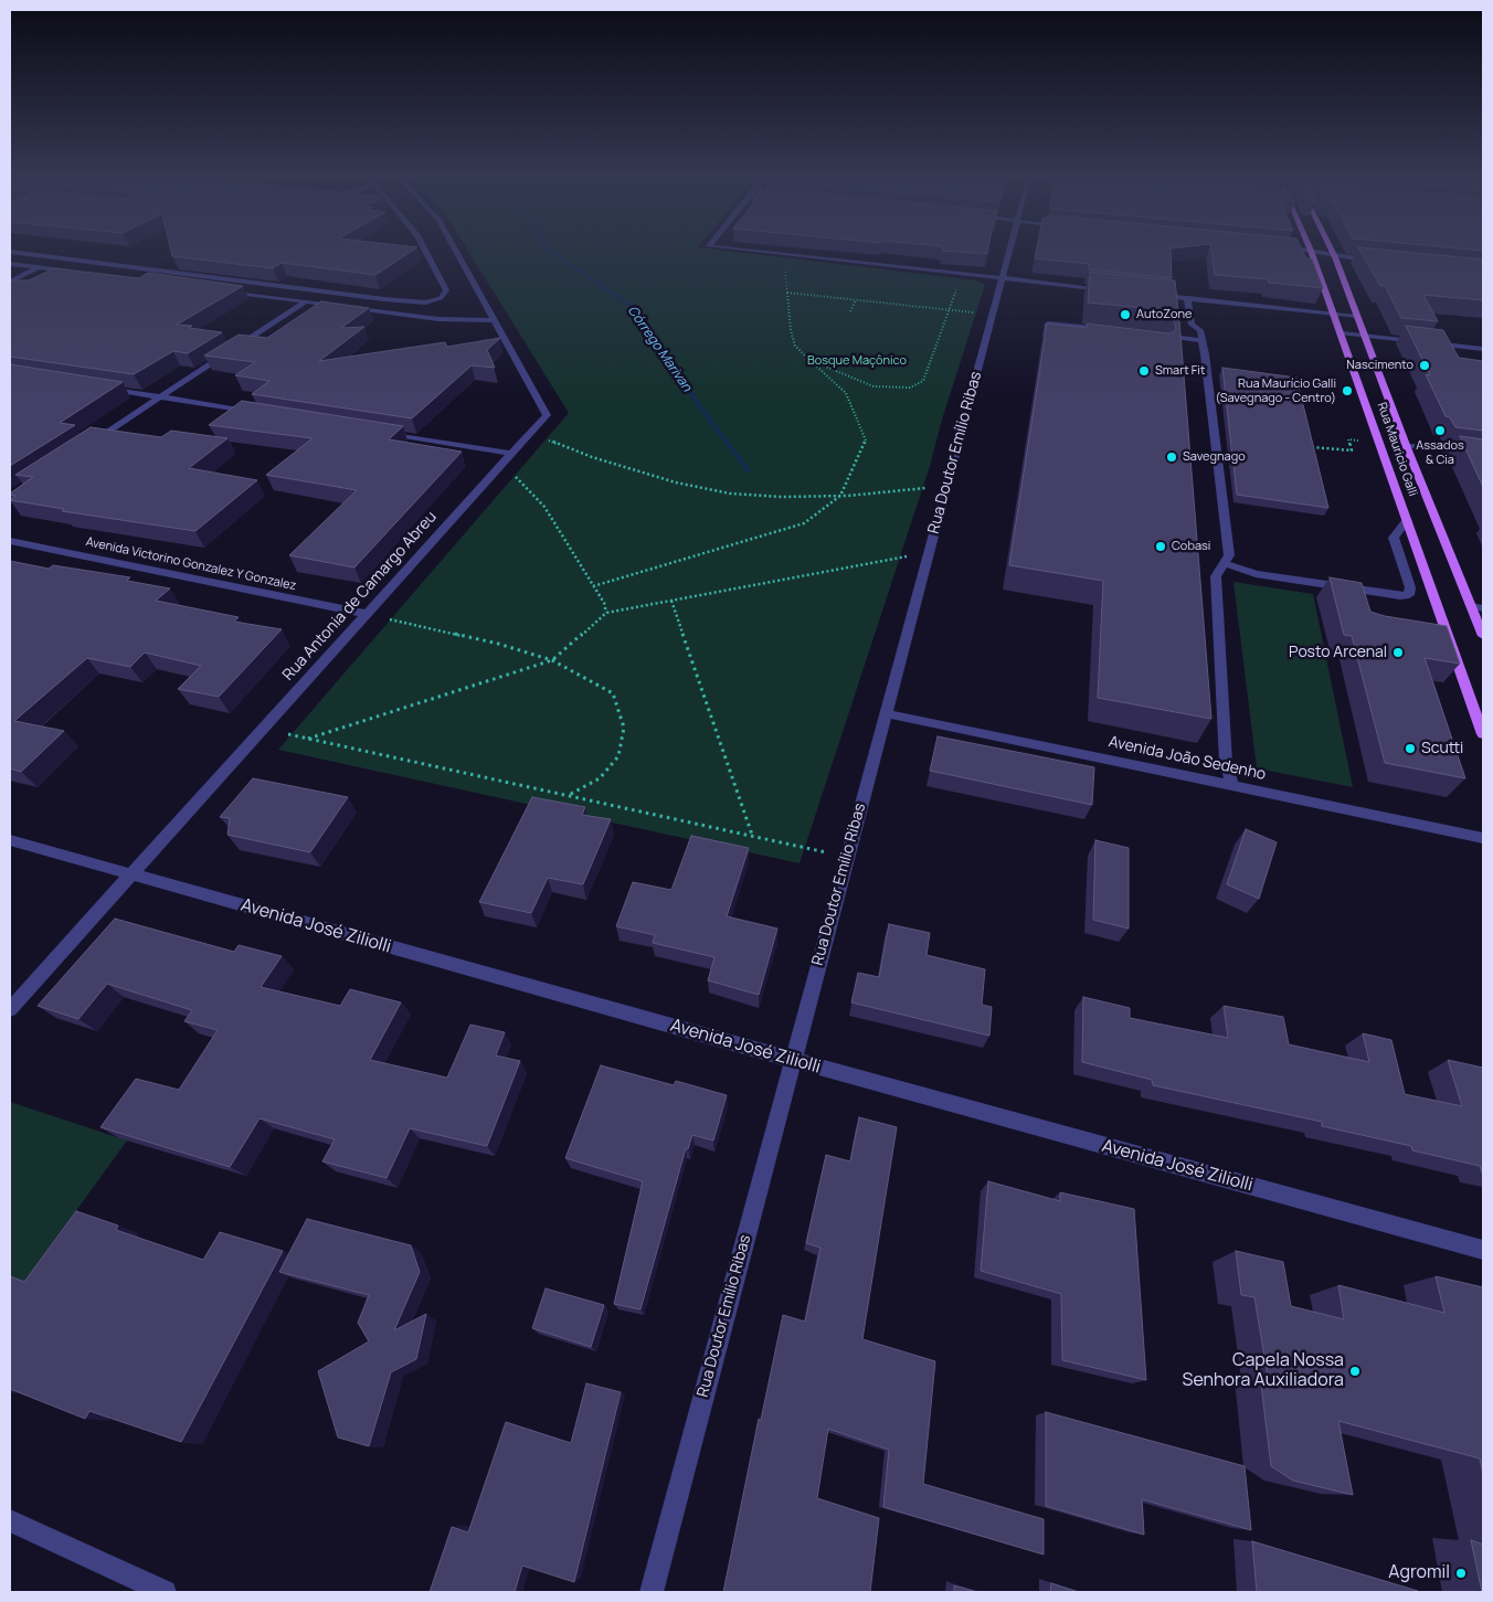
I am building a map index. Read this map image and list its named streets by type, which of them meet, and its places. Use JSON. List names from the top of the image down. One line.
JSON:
{"streets":{"main road":["Rua Mauricio Galli"],"street":["Rua Doutor Emílio Ribas","Avenida Victorino Gonzalez Y Gonzalez","Rua Antonia de Camargo Abreu","Avenida João Sedenho","Avenida José Ziliolli"]},"crossings":[["Rua Doutor Emílio Ribas","Avenida João Sedenho"],["Rua Doutor Emílio Ribas","Avenida José Ziliolli"],["Avenida Victorino Gonzalez Y Gonzalez","Rua Antonia de Camargo Abreu"],["Rua Antonia de Camargo Abreu","Avenida José Ziliolli"]],"water":["Córrego Marivan"],"parks":["Bosque Maçônico"],"places":["AutoZone","Nascimento","Smart Fit","Rua Maurício Galli (Savegnago - Centro)","Assados & Cia","Savegnago","Cobasi","Posto Arcenal","Scutti","Capela Nossa Senhora Auxiliadora","Agromil"]}
